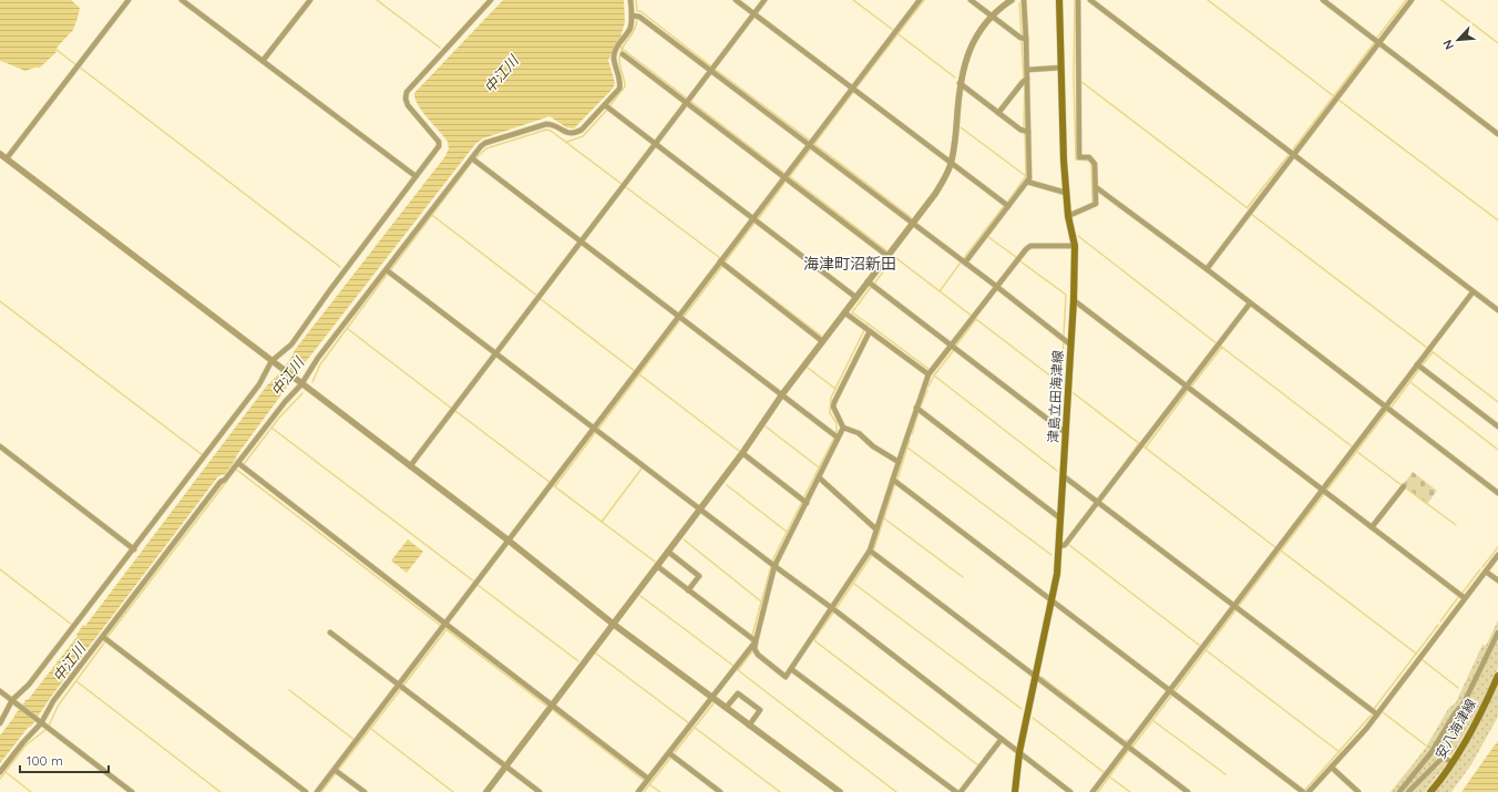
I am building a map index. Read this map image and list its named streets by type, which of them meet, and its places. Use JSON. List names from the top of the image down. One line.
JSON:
{"streets":{"main road":["津島立田海津線","安八海津線"]},"districts":["海津町沼新田"],"water":["中江川"],"scale_bar":"100 m","north":"bottom left"}
